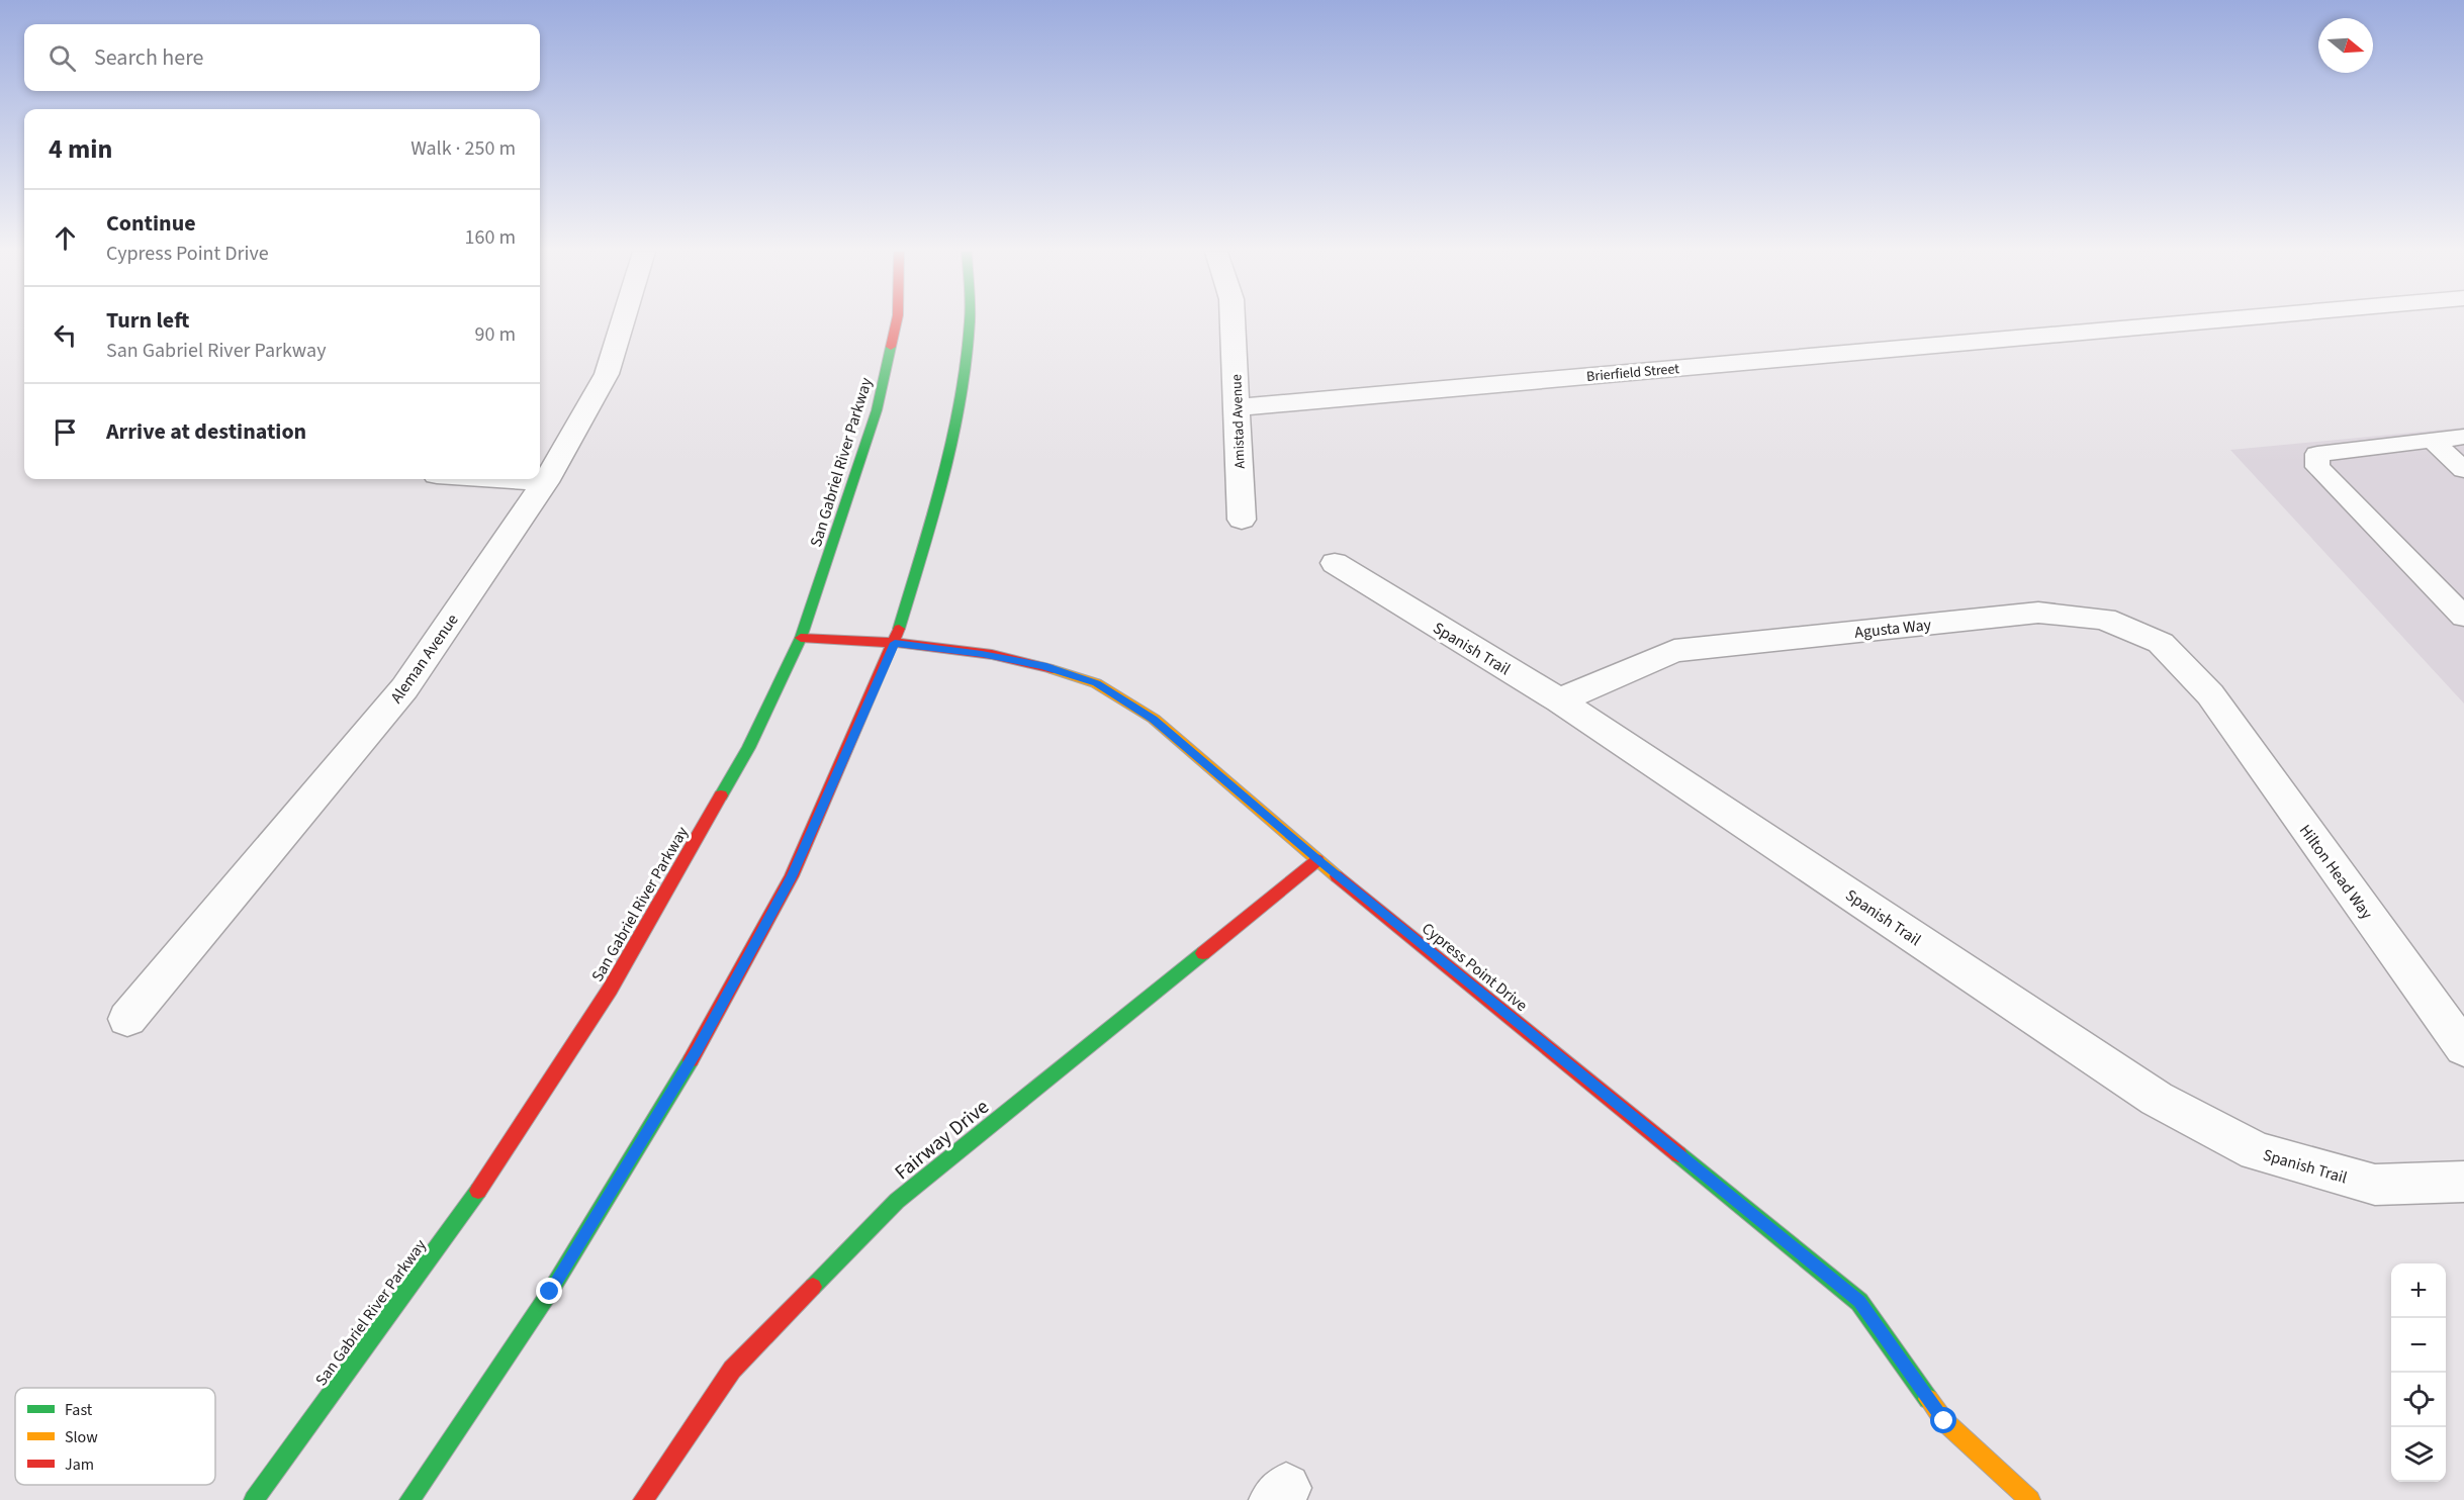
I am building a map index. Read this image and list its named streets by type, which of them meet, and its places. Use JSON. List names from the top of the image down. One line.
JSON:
{"streets":{"main road":["San Gabriel River Parkway","Cypress Point Drive","Fairway Drive"],"street":["Brierfield Street","Amistad Avenue","Agusta Way","Spanish Trail","Aleman Avenue","Hilton Head Way"]},"crossings":[["Brierfield Street","Amistad Avenue"],["San Gabriel River Parkway","Cypress Point Drive"],["Agusta Way","Spanish Trail"],["Agusta Way","Hilton Head Way"],["Cypress Point Drive","Fairway Drive"]],"legend":["Fast","Slow","Jam"],"north":"right","page":{"search":"Search here","heading":["4 min","Walk · 250 m"],"list":[["Continue","Cypress Point Drive","160 m"],["Turn left","San Gabriel River Parkway","90 m"],"Arrive at destination"],"map_buttons":["+","−"]}}
